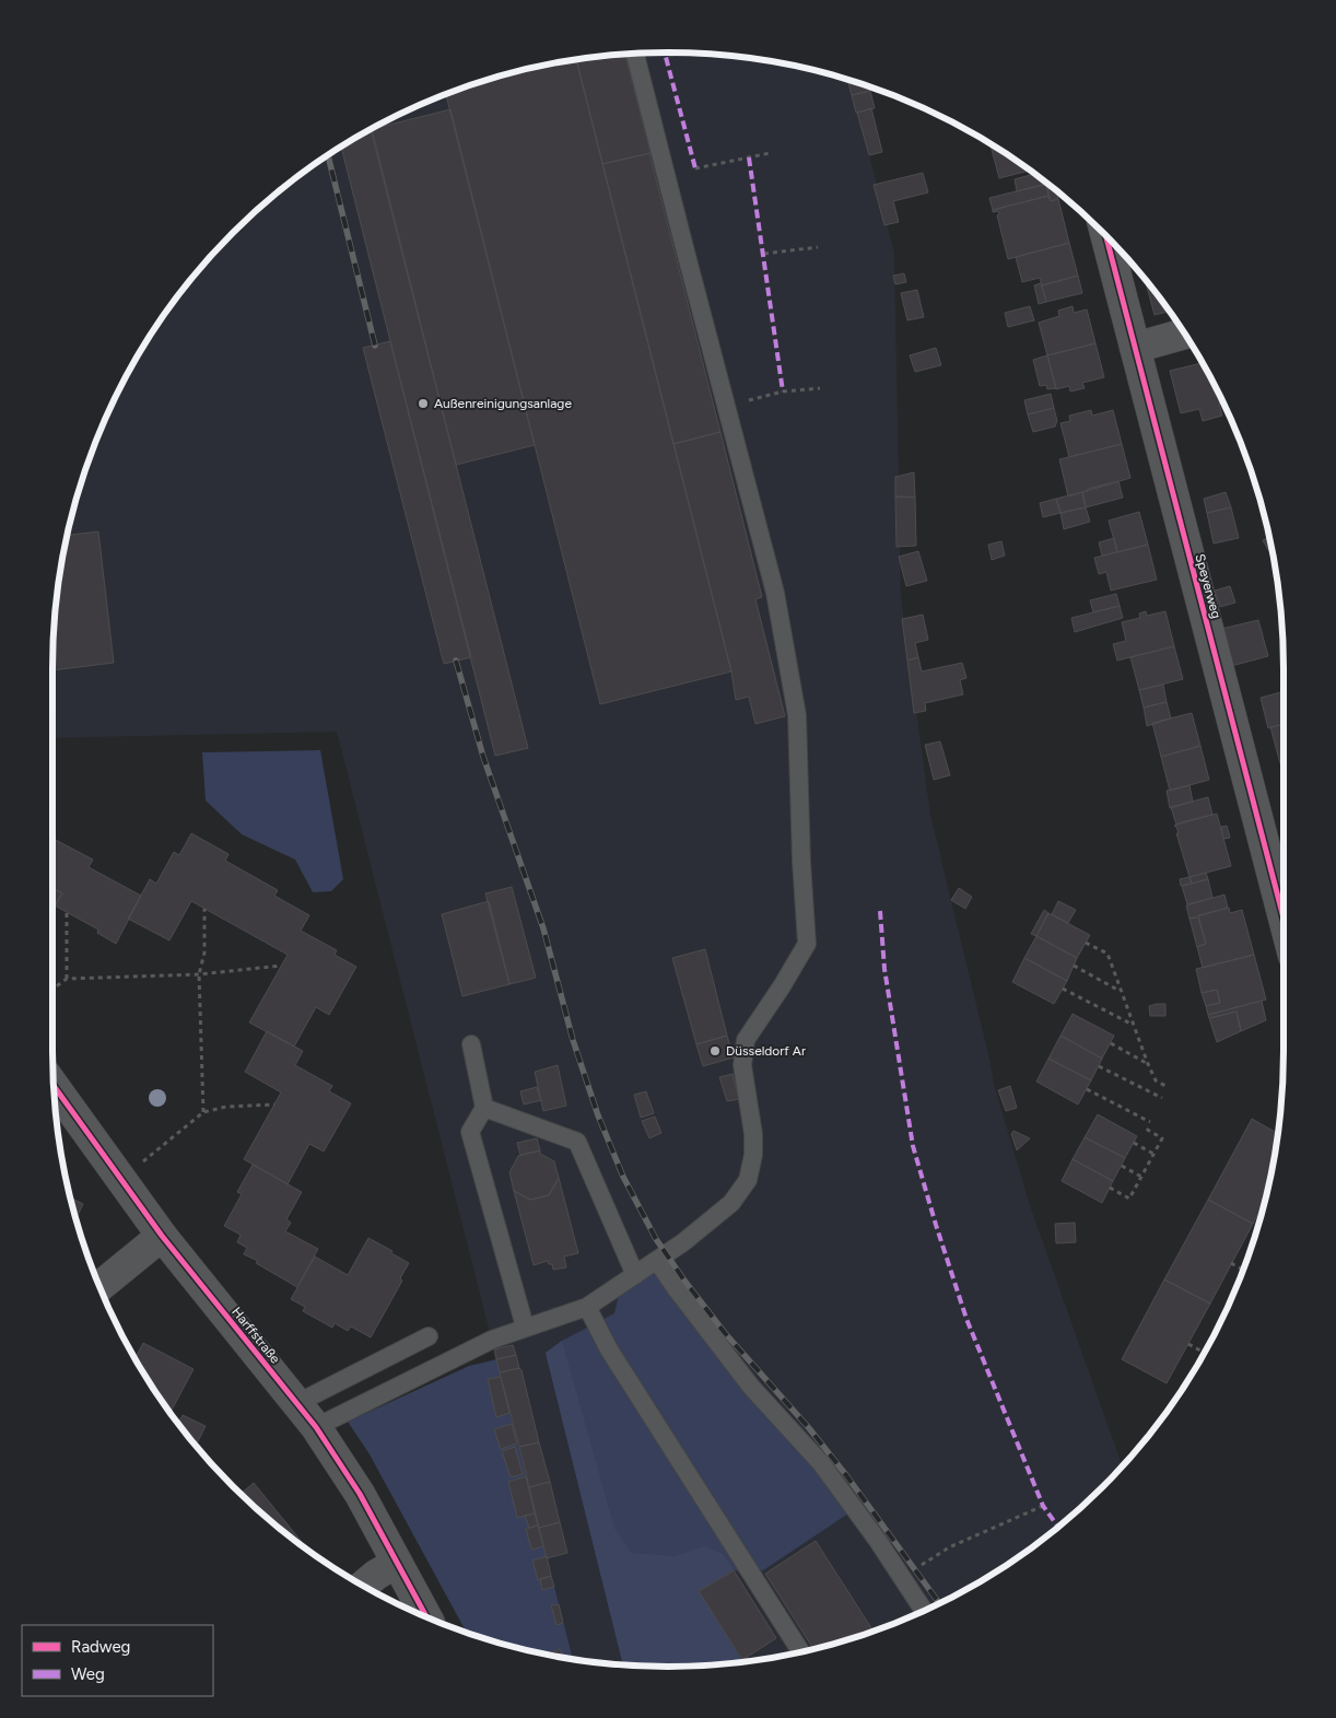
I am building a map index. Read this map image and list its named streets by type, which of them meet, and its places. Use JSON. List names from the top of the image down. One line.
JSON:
{"streets":{"street":["Speyerweg","Harffstraße"]},"places":["Außenreinigungsanlage","Düsseldorf Ar"],"legend":["Radweg","Weg"]}
